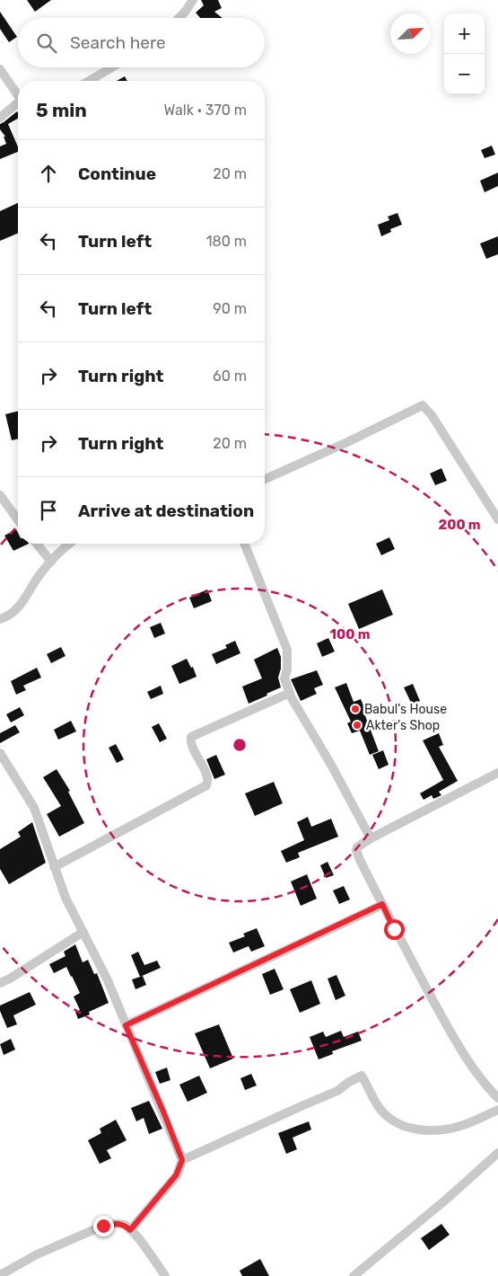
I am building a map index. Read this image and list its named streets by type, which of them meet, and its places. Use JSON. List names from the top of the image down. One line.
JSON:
{"places":["Babul's House","Akter's Shop"],"north":"top right","page":{"map_buttons":["+","−"],"search":"Search here","heading":["5 min","Walk · 370 m"],"list":[["Continue","20 m"],["Turn left","180 m"],["Turn left","90 m"],["Turn right","60 m"],["Turn right","20 m"],"Arrive at destination"]},"rings":["200 m","100 m"]}
